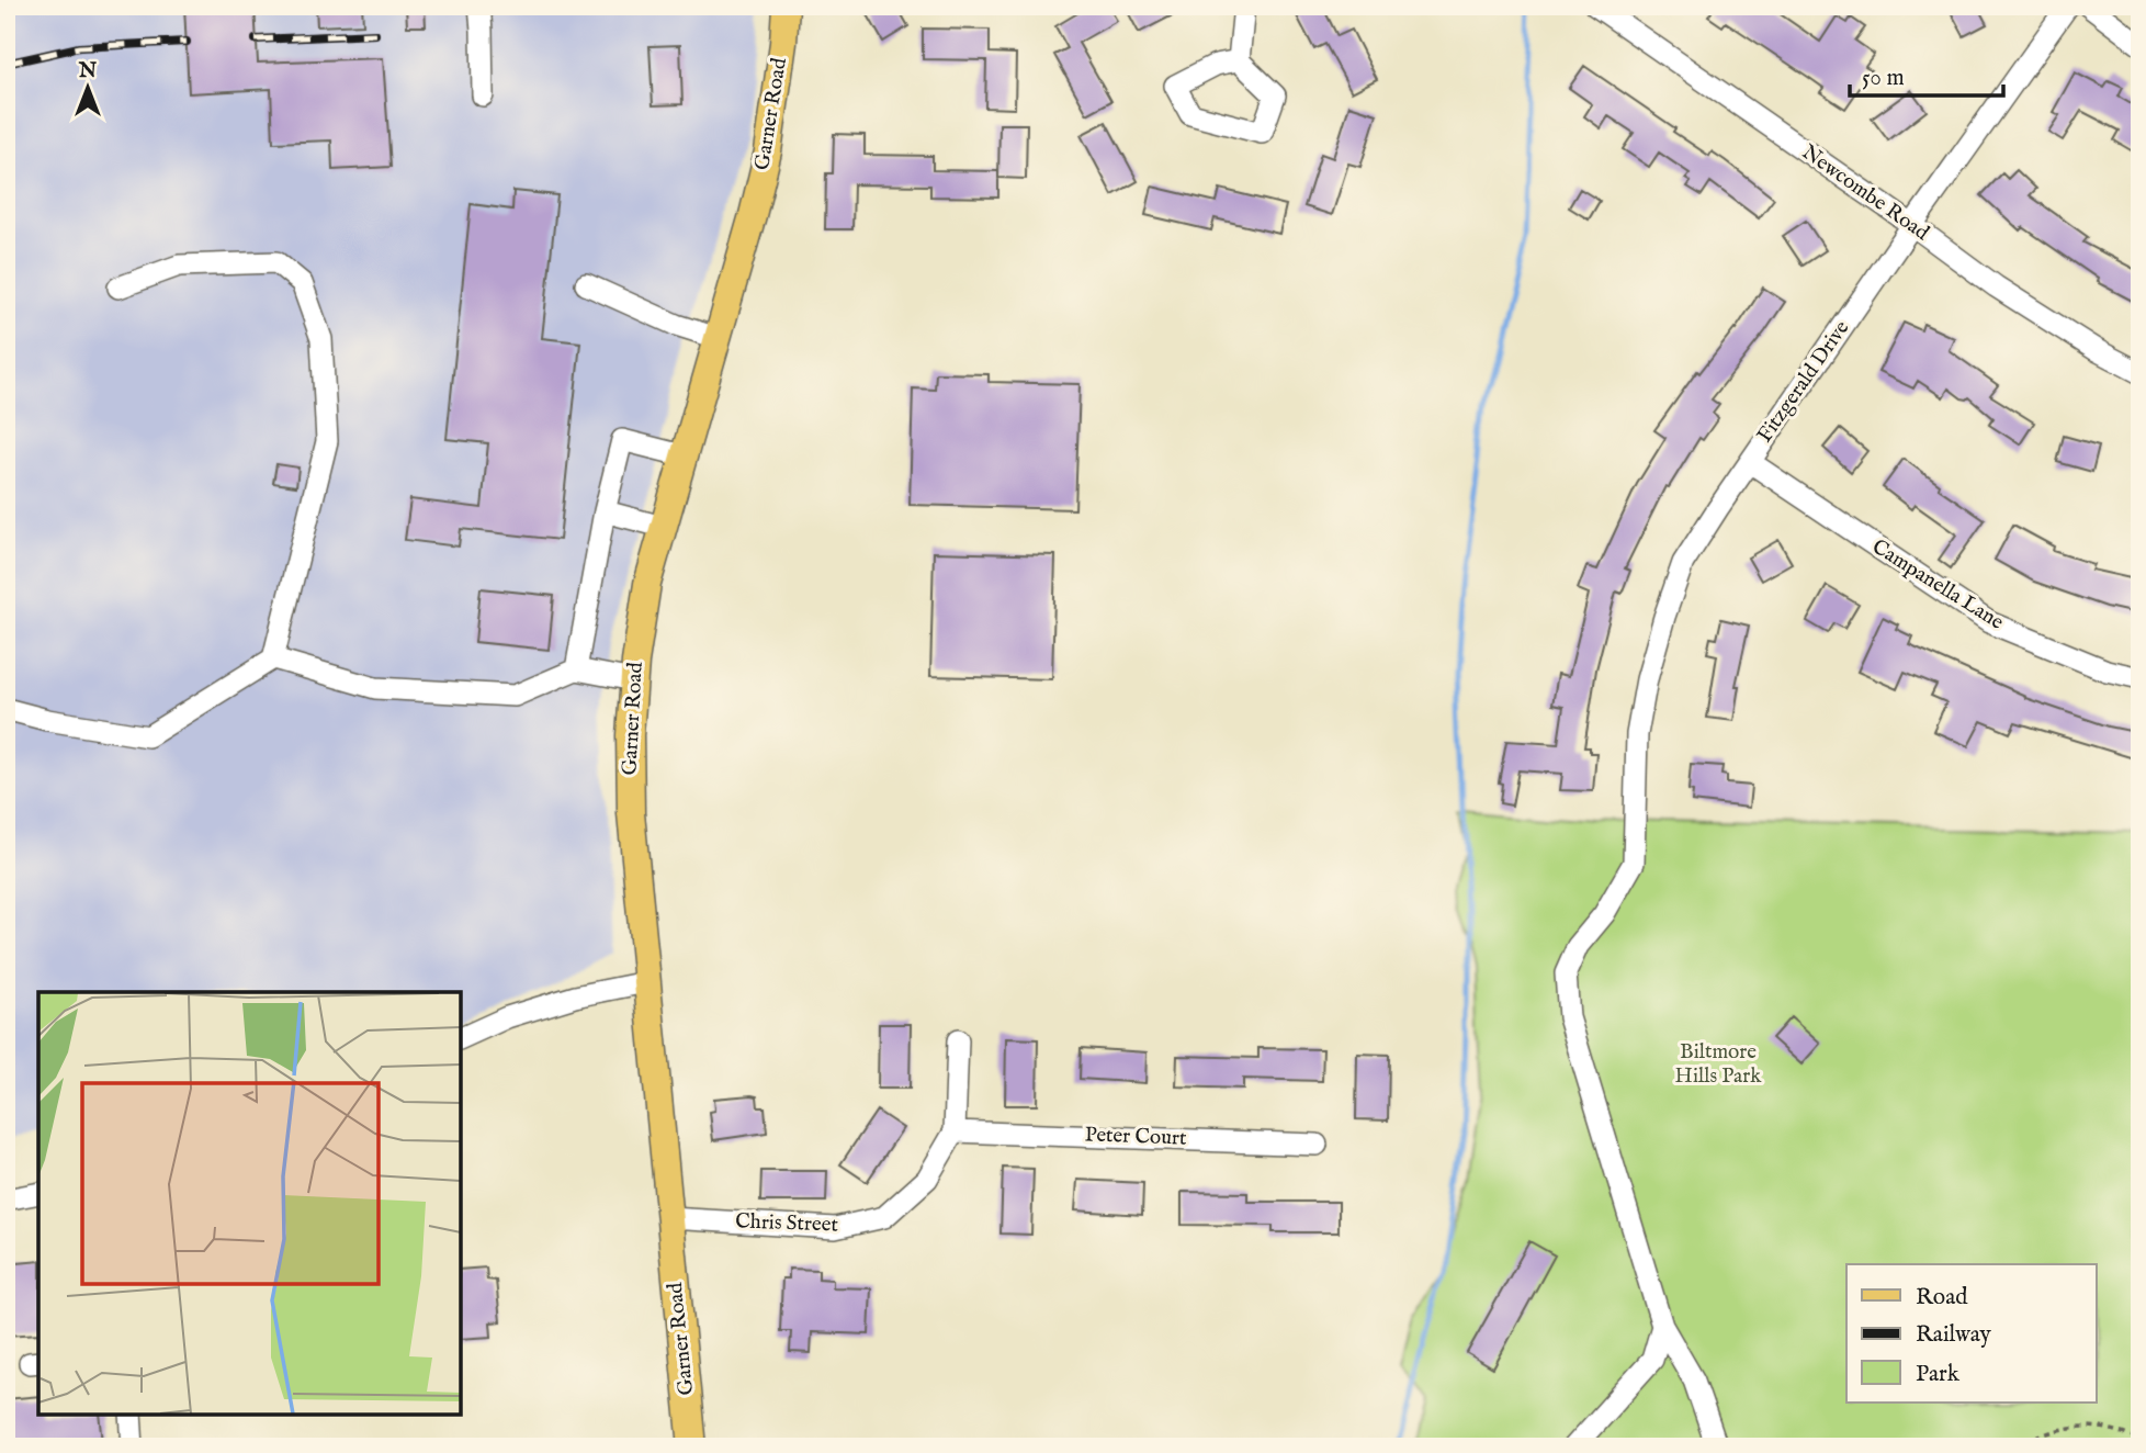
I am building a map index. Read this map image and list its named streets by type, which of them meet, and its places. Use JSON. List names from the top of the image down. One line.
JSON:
{"streets":{"main road":["Garner Road"],"street":["Newcombe Road","Fitzgerald Drive","Campanella Lane","Peter Court","Chris Street"]},"crossings":[["Garner Road","Chris Street"],["Newcombe Road","Fitzgerald Drive"],["Fitzgerald Drive","Campanella Lane"],["Peter Court","Chris Street"]],"parks":["Biltmore Hills Park"],"legend":["Road","Railway","Park"],"scale_bar":"50 m","north":"top"}
